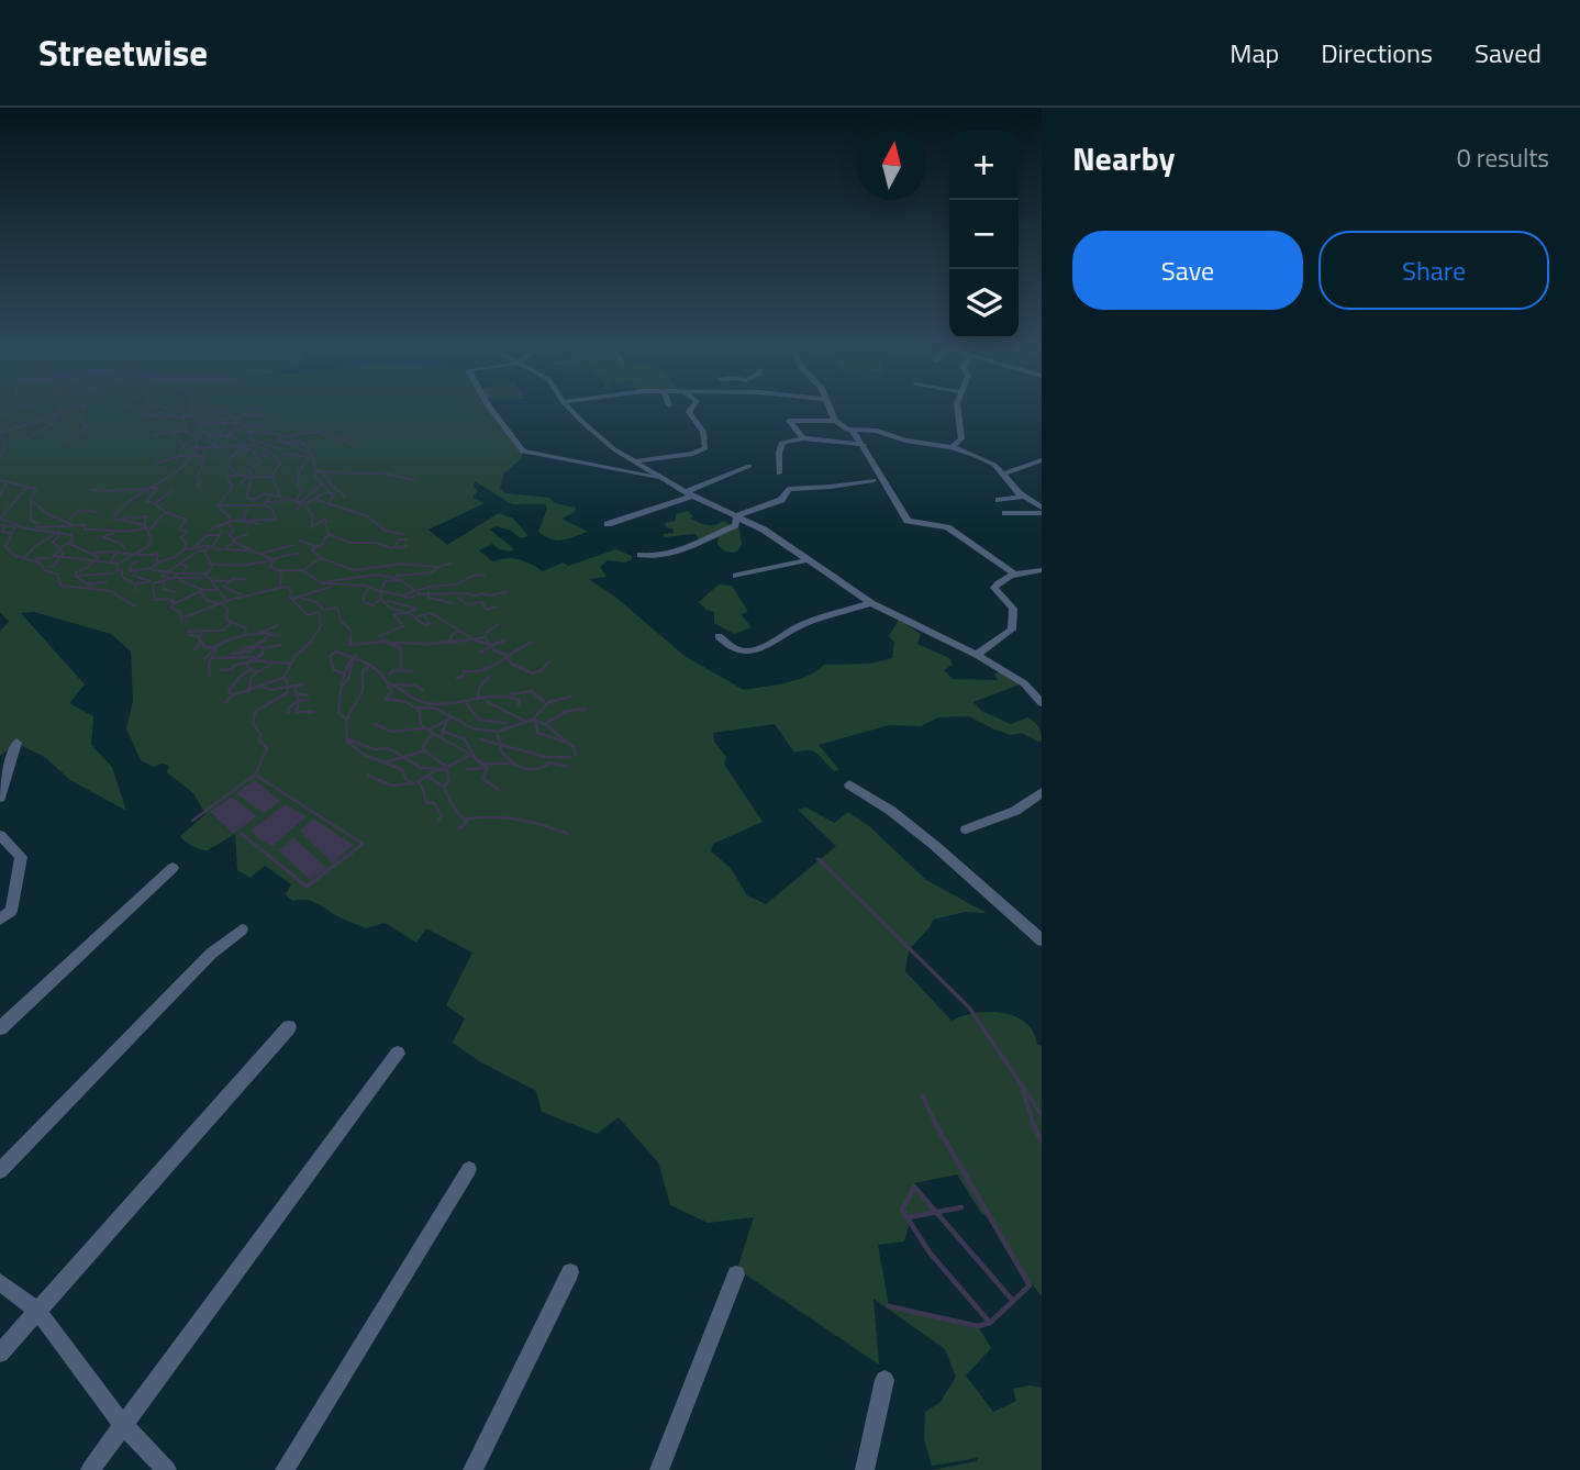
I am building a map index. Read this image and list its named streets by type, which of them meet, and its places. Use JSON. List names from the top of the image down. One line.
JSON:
{"north":"top","page":{"header":"Streetwise","nav":["Map","Directions","Saved"],"heading":["Nearby","0 results"],"map_buttons":["+","−"],"buttons":["Save","Share"]}}
